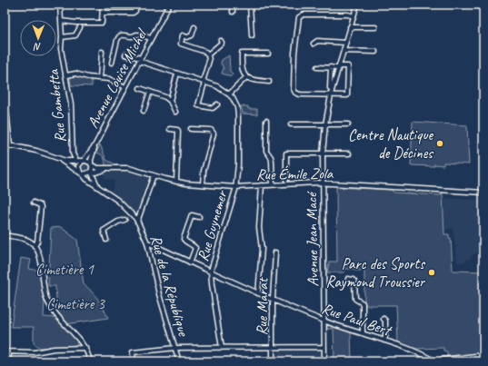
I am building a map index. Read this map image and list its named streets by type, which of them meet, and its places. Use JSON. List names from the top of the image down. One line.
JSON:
{"streets":{"street":["Avenue Louise Michel","Rue Gambetta","Rue Émile Zola","Rue Guynemer","Avenue Jean Macé","Rue de la République","Rue Marat","Rue Paul Bert"]},"crossings":[["Avenue Louise Michel","Rue Émile Zola"],["Avenue Louise Michel","Rue de la République"],["Rue Gambetta","Rue de la République"],["Rue Émile Zola","Rue Guynemer"],["Rue Émile Zola","Avenue Jean Macé"],["Rue Émile Zola","Rue de la République"],["Rue Guynemer","Rue Paul Bert"],["Avenue Jean Macé","Rue Paul Bert"],["Rue de la République","Rue Paul Bert"],["Rue Marat","Rue Paul Bert"]],"parks":["Cimetière 1","Cimetière 3"],"places":["Centre Nautique de Décines","Parc des Sports Raymond Troussier"],"north":"bottom"}
